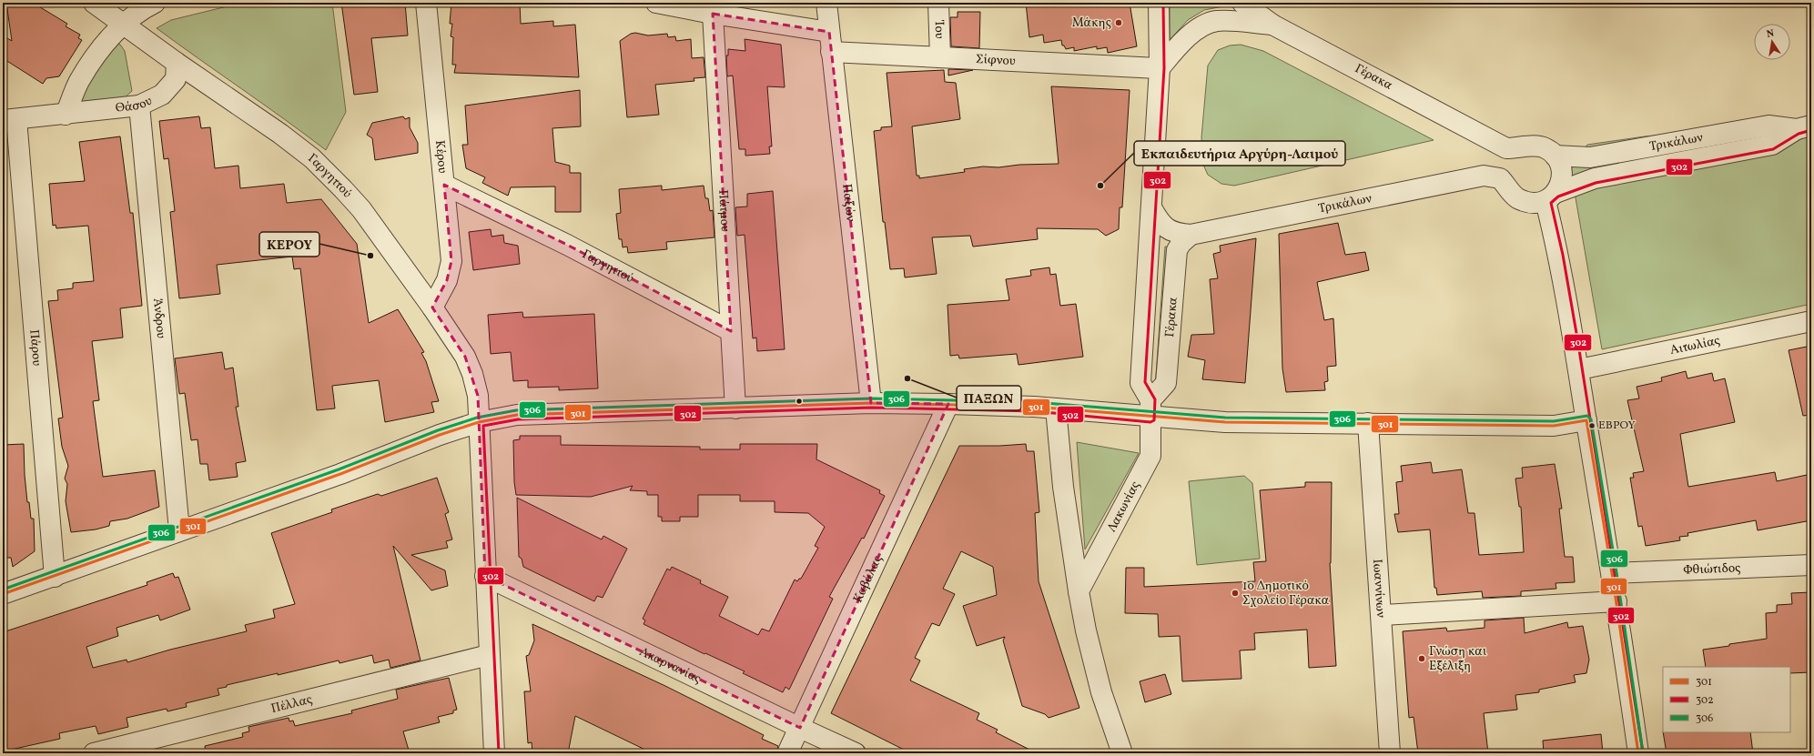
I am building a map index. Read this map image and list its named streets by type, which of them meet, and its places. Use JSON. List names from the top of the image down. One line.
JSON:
{"streets":{"street":["Ίου","Σίφνου","Γέρακα","Θάσου","Τρικάλων","Κέρου","Γαργηττού","Παξών","Πάτμου","Άνδρου","Αιτωλίας","Πάρου","Λακωνίας","Φθιώτιδος","Καβάλας","Ιωαννίνων","Ακαρνανίας","Πέλλας"]},"crossings":[["Ίου","Σίφνου"],["Σίφνου","Γέρακα"],["Σίφνου","Παξών"],["Γέρακα","Τρικάλων"],["Γέρακα","Λακωνίας"],["Θάσου","Γαργηττού"],["Θάσου","Άνδρου"],["Θάσου","Πάρου"],["Κέρου","Γαργηττού"],["Γαργηττού","Πάτμου"],["Γαργηττού","Ακαρνανίας"],["Γαργηττού","Πέλλας"],["Καβάλας","Ακαρνανίας"]],"places":["Μάκης","Εκπαιδευτήρια Αργύρη-Λαιμού","ΚΕΡΟΥ","ΠΑΞΩΝ","ΕΒΡΟΥ","1ο Δημοτικό Σχολείο Γέρακα","Γνώση και Εξέλιξη"],"lines":["transit line 302","transit line 306","transit line 301"],"legend":["301","302","306"],"north":"top"}
